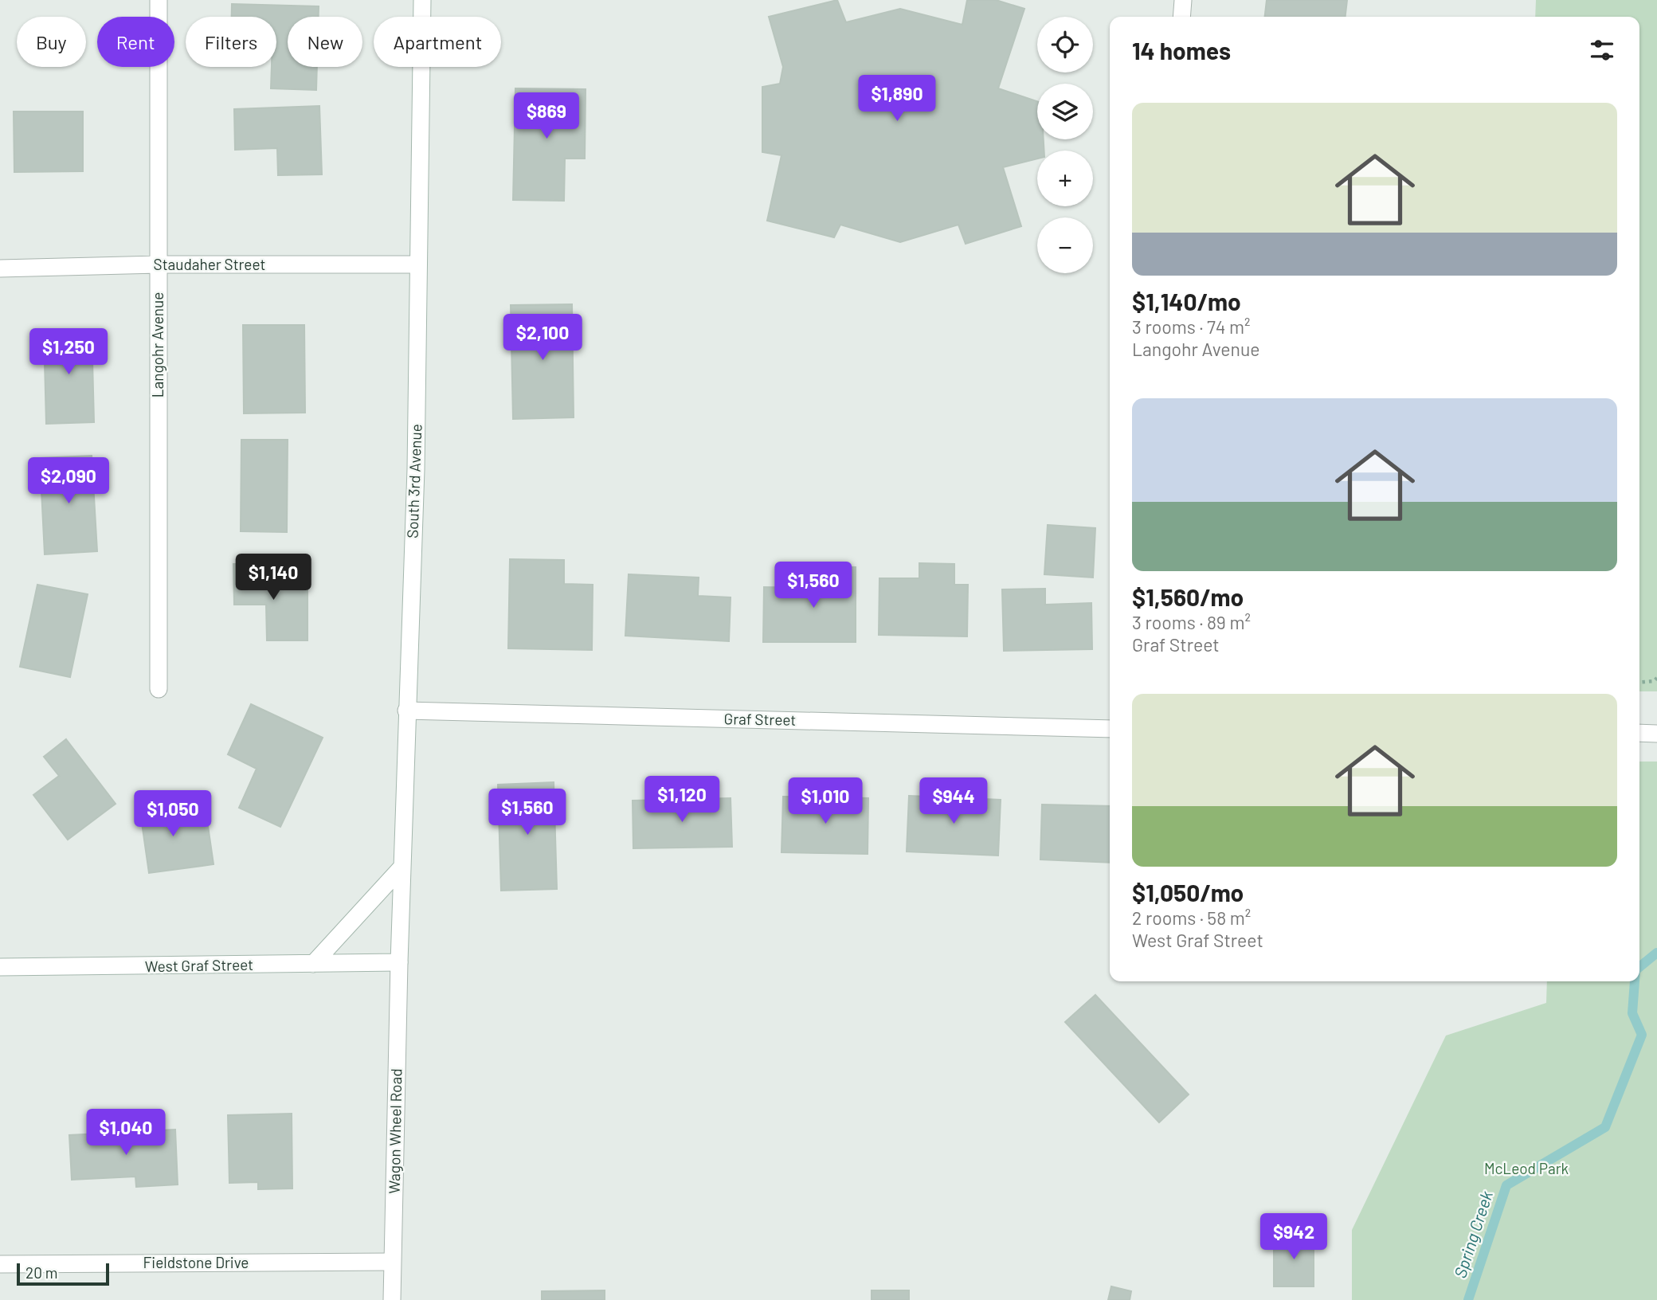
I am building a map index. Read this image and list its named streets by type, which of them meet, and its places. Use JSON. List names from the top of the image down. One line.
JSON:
{"streets":{"street":["Staudaher Street","Langohr Avenue","South 3rd Avenue","Graf Street","West Graf Street","Wagon Wheel Road","Fieldstone Drive"]},"crossings":[["Staudaher Street","Langohr Avenue"],["Staudaher Street","South 3rd Avenue"],["South 3rd Avenue","Graf Street"],["South 3rd Avenue","West Graf Street"],["South 3rd Avenue","Wagon Wheel Road"],["West Graf Street","Wagon Wheel Road"],["Wagon Wheel Road","Fieldstone Drive"]],"water":["Spring Creek"],"parks":["McLeod Park"],"scale_bar":"20 m","page":{"map_buttons":["+","−"],"chip":["Buy","Rent","Filters","New","Apartment"],"heading":"14 homes","price":["$1,890","$869","$2,100","$1,250","$2,090","$1,140","$1,560","$1,120","$1,010","$944","$1,560","$1,050","$1,040","$942"],"list":[{"name":"$1,140/mo","note":"3 rooms · 74 m² · Langohr Avenue"},{"name":"$1,560/mo","note":"3 rooms · 89 m² · Graf Street"},{"name":"$1,050/mo","note":"2 rooms · 58 m² · West Graf Street"}],"scale":"20 m"}}
